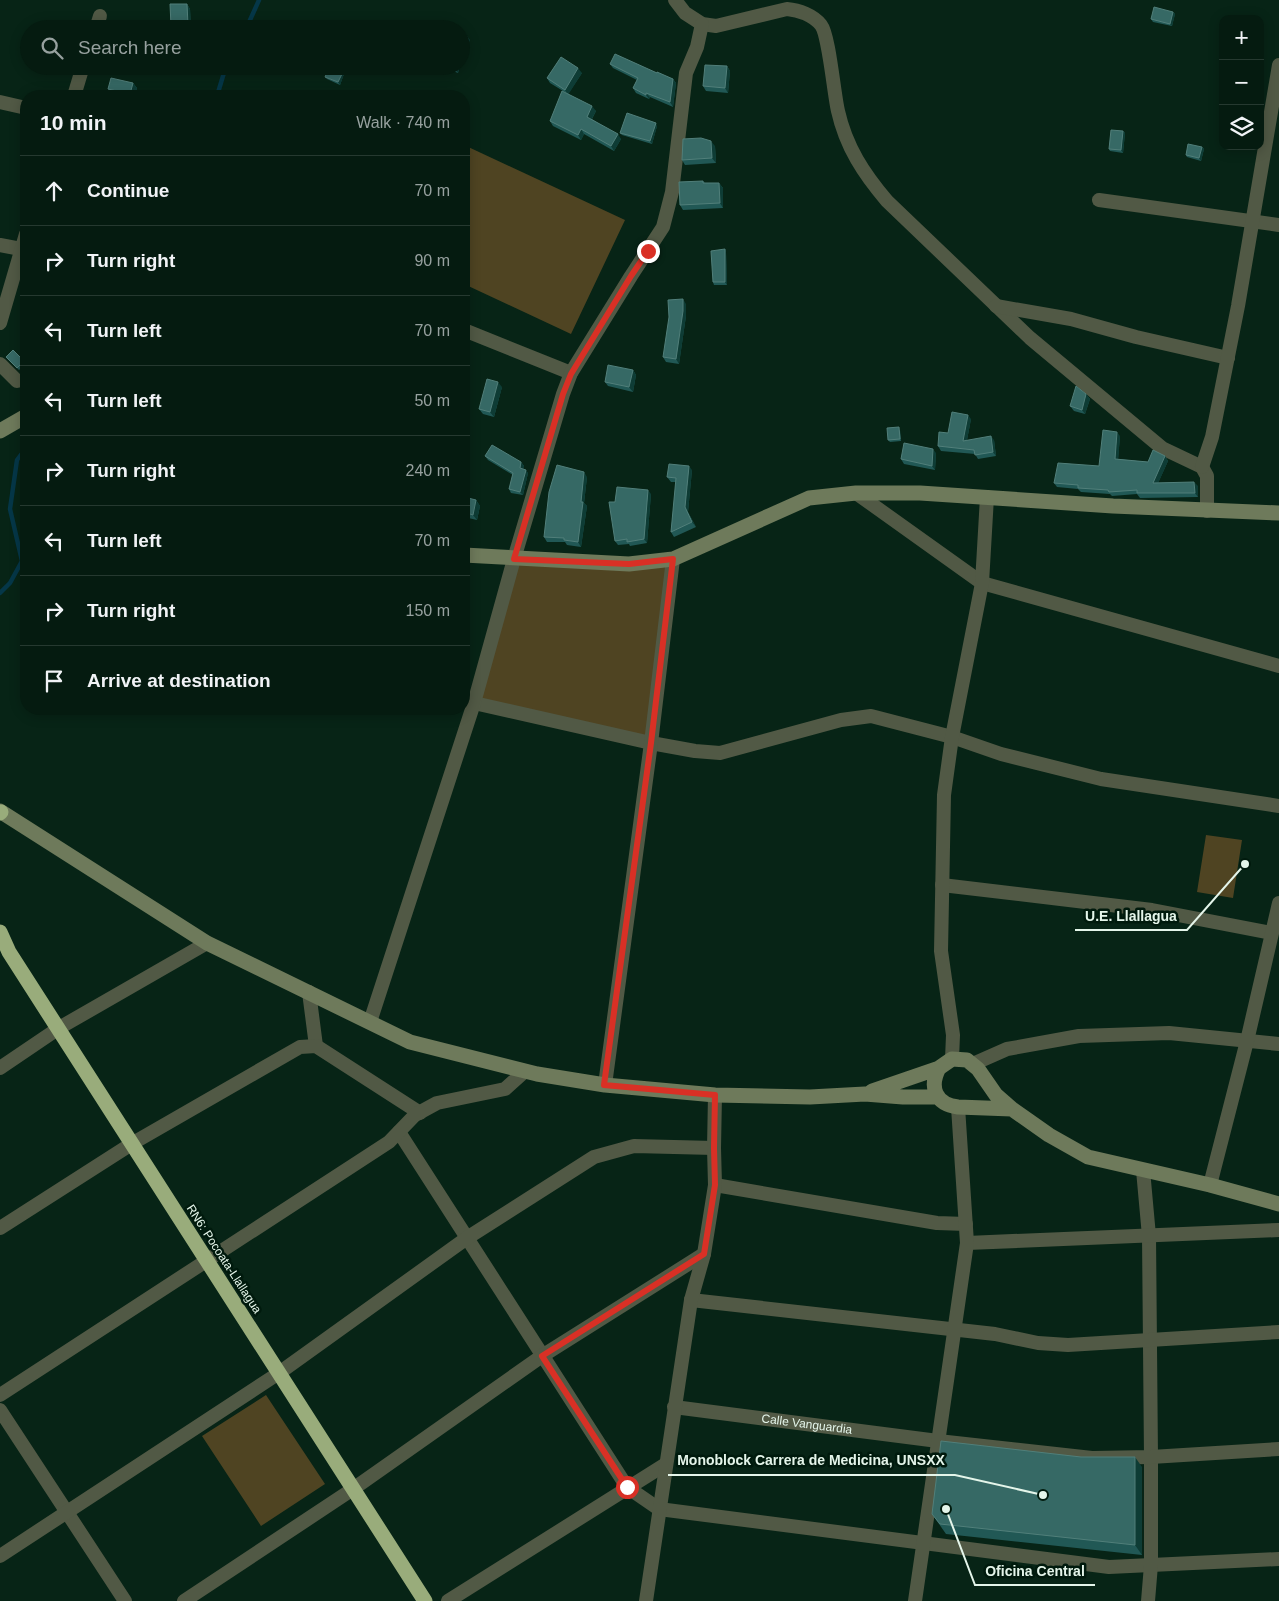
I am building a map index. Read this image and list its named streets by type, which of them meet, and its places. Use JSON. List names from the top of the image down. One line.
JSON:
{"streets":{"highway":["RN6: Pocoata-Llallagua"],"street":["Calle Vanguardia"]},"places":["U.E. Llallagua","Monoblock Carrera de Medicina, UNSXX","Oficina Central"],"page":{"map_buttons":["+","−"],"search":"Search here","heading":["10 min","Walk · 740 m"],"list":[["Continue","70 m"],["Turn right","90 m"],["Turn left","70 m"],["Turn left","50 m"],["Turn right","240 m"],["Turn left","70 m"],["Turn right","150 m"],"Arrive at destination"]}}
